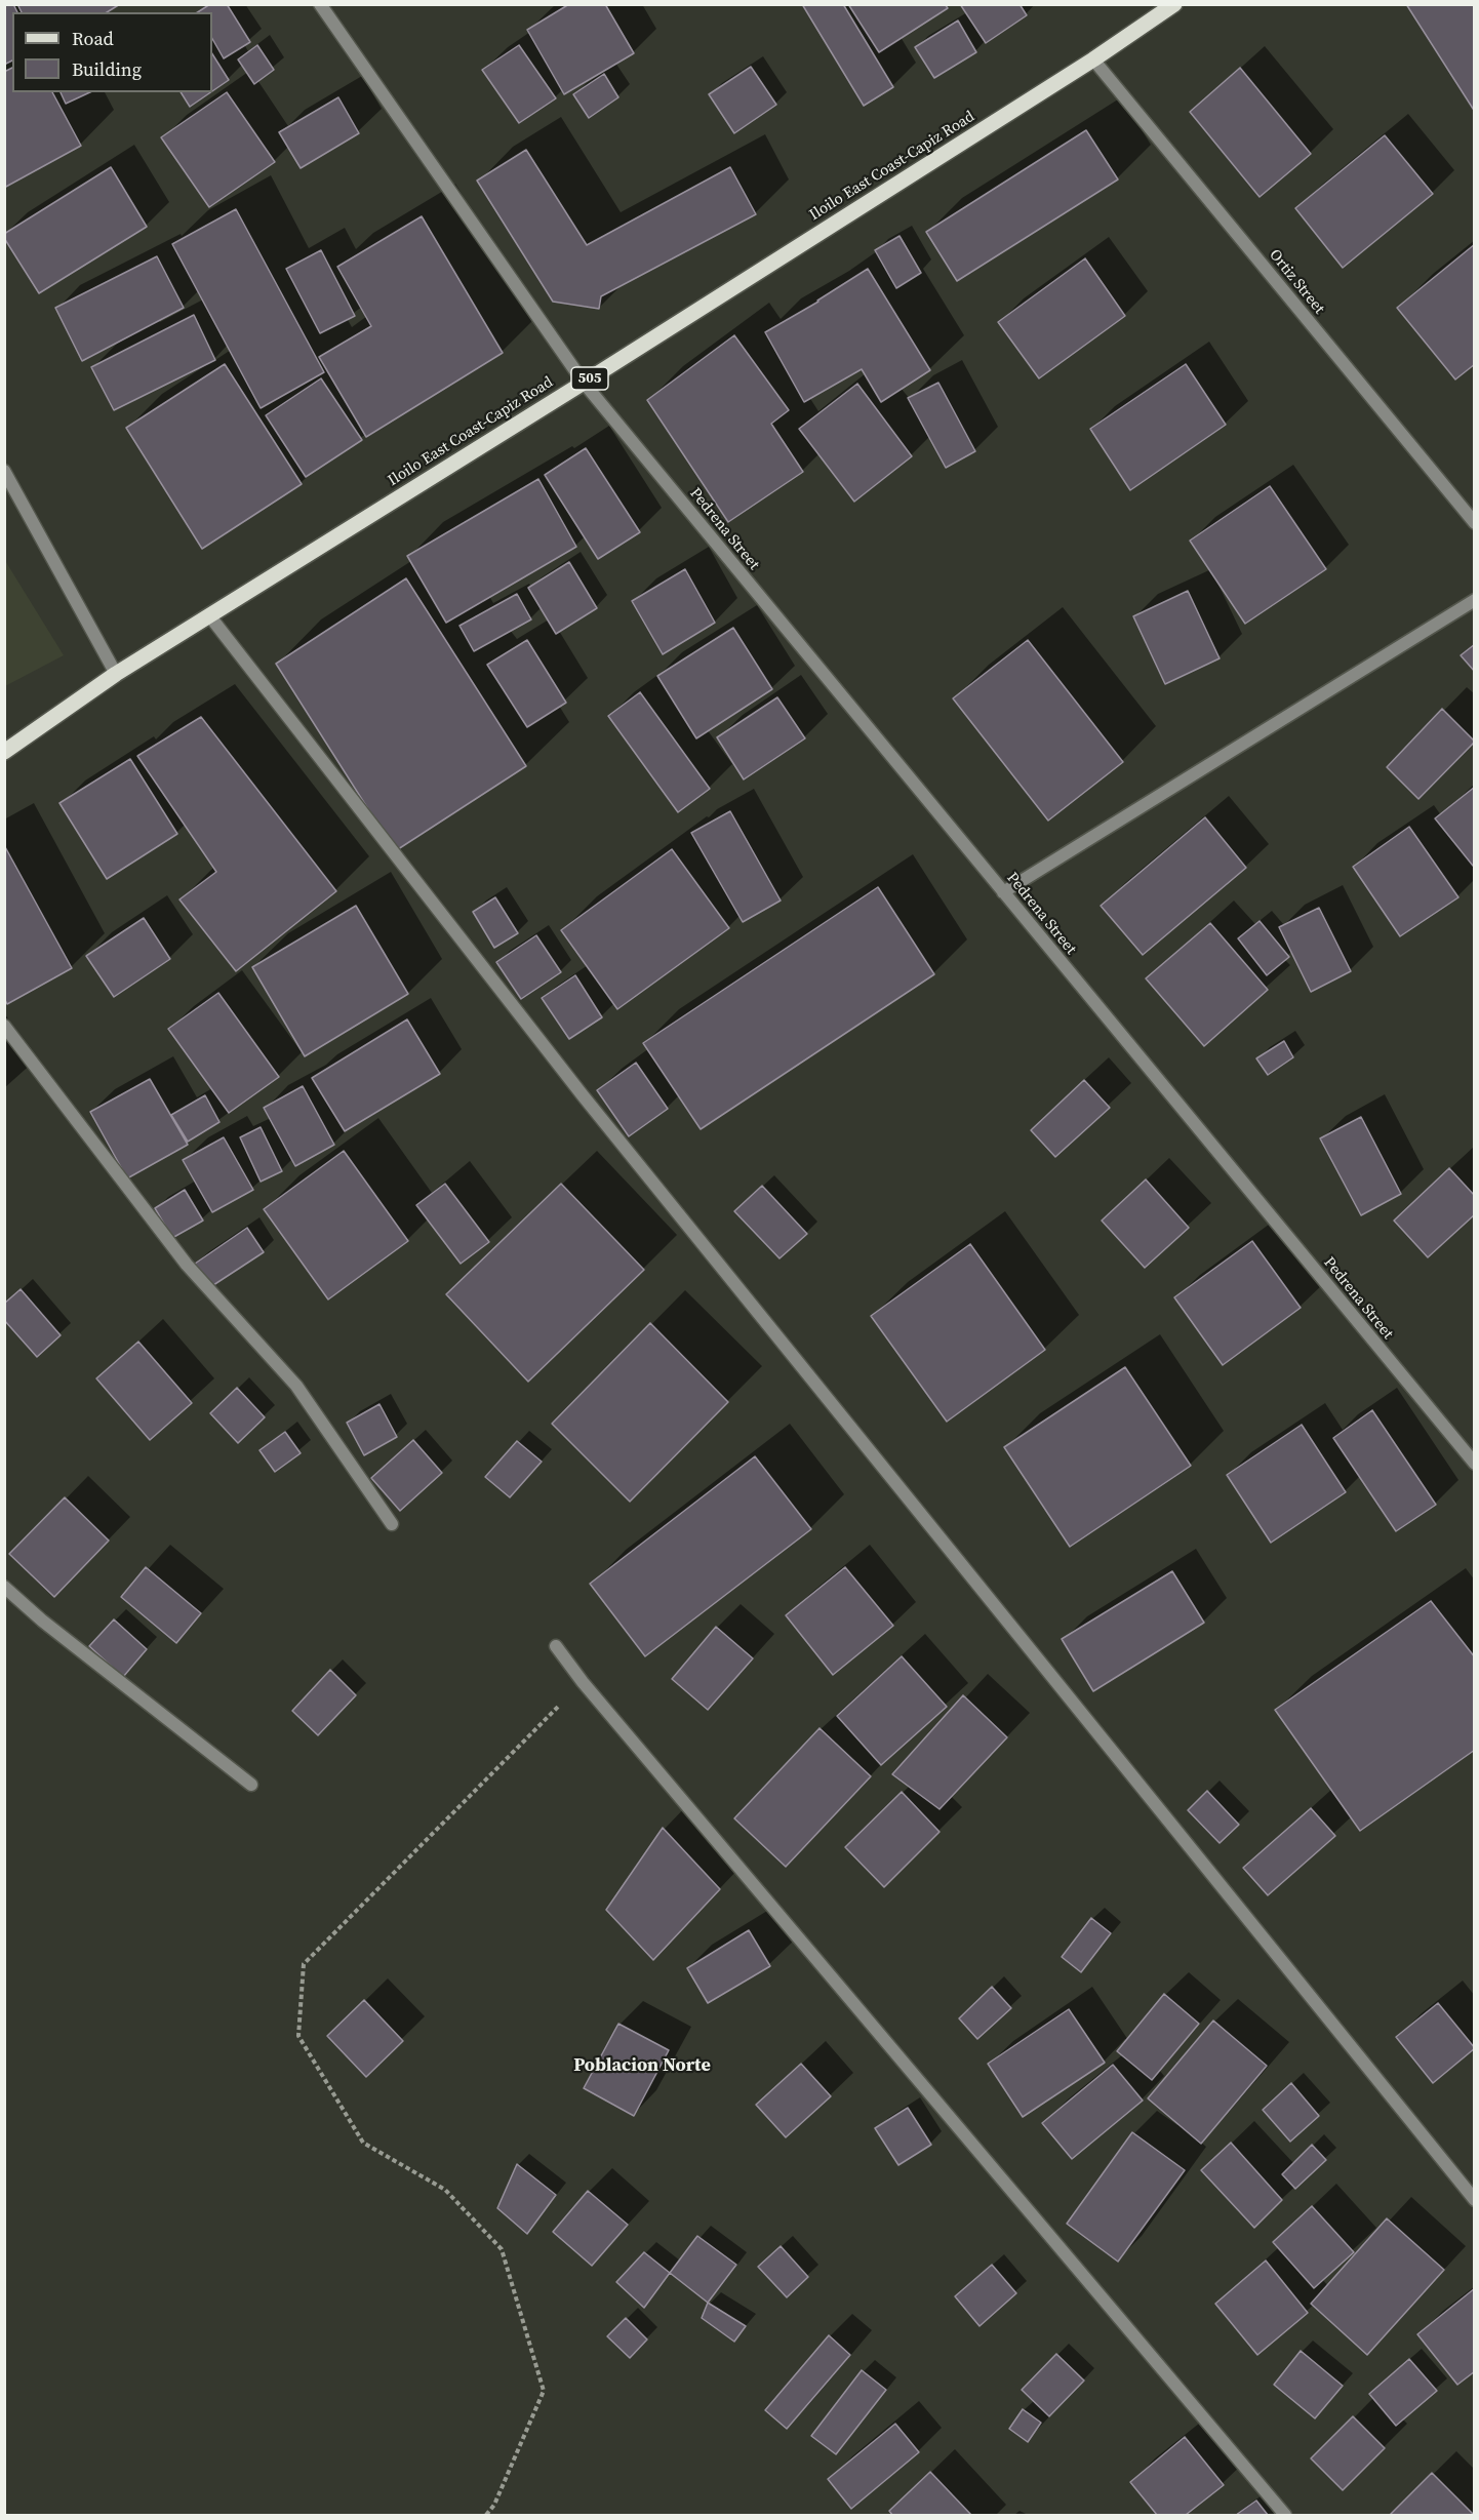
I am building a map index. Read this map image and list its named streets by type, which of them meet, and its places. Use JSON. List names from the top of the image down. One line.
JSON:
{"streets":{"main road":["Iloilo East Coast-Capiz Road","505"],"street":["Ortiz Street","Pedrena Street"]},"crossings":[["Iloilo East Coast-Capiz Road","Ortiz Street"],["Iloilo East Coast-Capiz Road","Pedrena Street"]],"districts":["Poblacion Norte"],"legend":["Road","Building"]}
